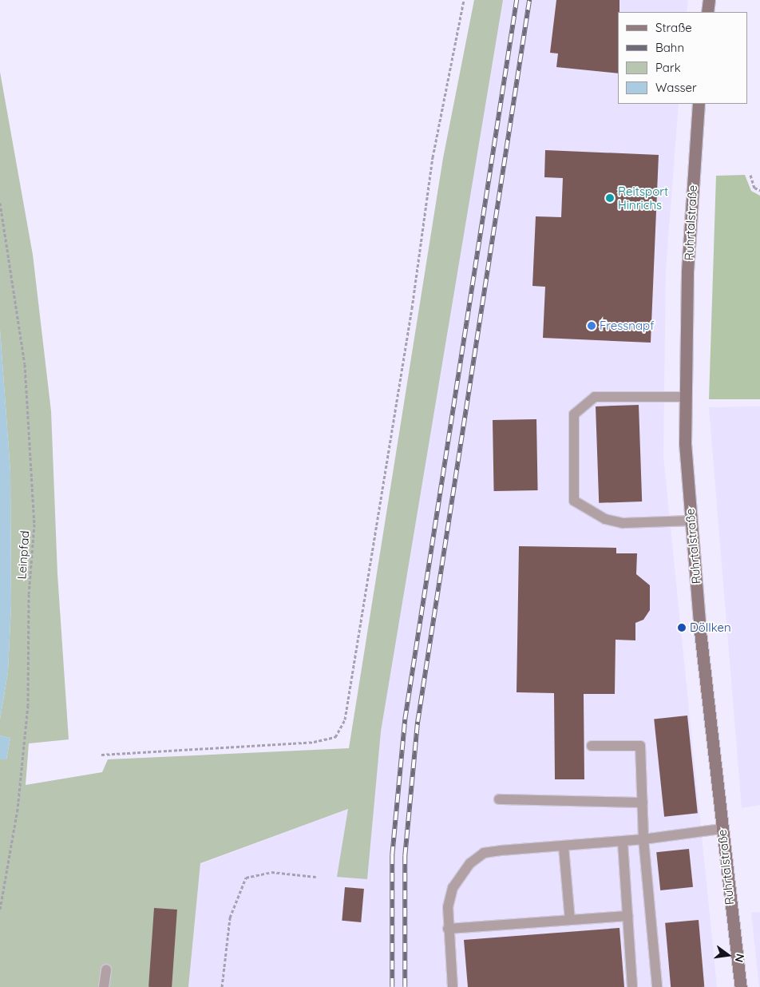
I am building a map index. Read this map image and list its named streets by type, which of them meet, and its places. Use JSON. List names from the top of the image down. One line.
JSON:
{"streets":{"main road":["Ruhrtalstraße"],"path":["Leinpfad"]},"places":["Reitsport Hinrichs","Fressnapf","Döllken"],"legend":["Straße","Bahn","Park","Wasser"],"north":"right"}
